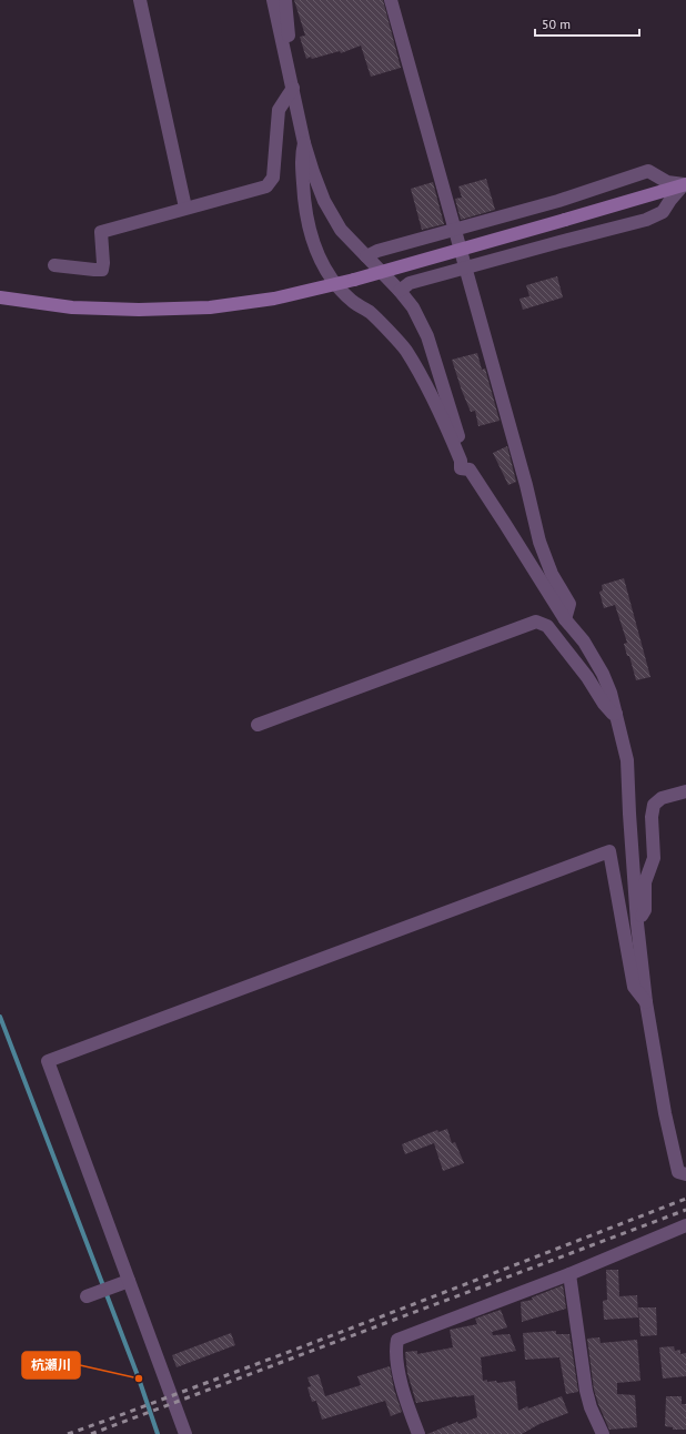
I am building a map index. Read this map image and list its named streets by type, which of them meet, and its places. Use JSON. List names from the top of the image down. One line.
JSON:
{"places":["杭瀬川"],"scale_bar":"50 m"}
